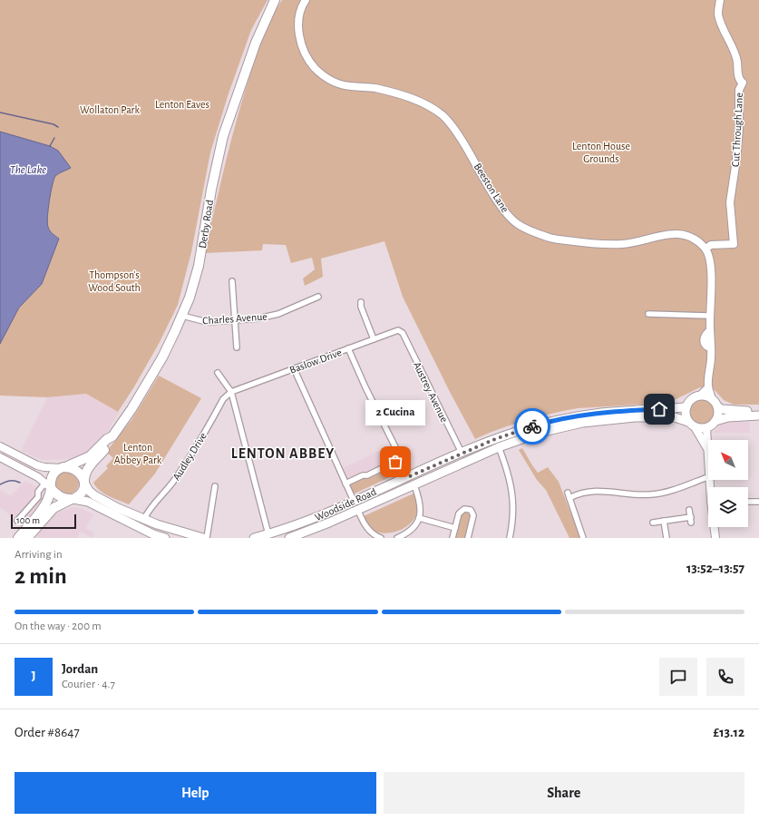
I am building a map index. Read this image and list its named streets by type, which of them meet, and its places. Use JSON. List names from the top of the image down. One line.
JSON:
{"streets":{"highway":["Derby Road"],"main road":["Woodside Road"],"street":["Cut Through Lane","Beeston Lane","Charles Avenue","Baslow Drive","Austrey Avenue","Audley Drive"]},"crossings":[["Cut Through Lane","Beeston Lane"],["Derby Road","Charles Avenue"],["Baslow Drive","Austrey Avenue"],["Baslow Drive","Audley Drive"],["Austrey Avenue","Woodside Road"]],"districts":["LENTON ABBEY"],"water":["The Lake"],"parks":["Lenton Eaves","Wollaton Park","Lenton House Grounds","Thompson's Wood South","Lenton Abbey Park"],"places":["2 Cucina"],"scale_bar":"100 m","north":"top left","page":{"bubble":"2 Cucina","scale":"100 m","heading":["2 min","Arriving in","13:52–13:57"],"panel":["Jordan","Courier · 4.7","Order #8647","£13.12"],"bar":"On the way · 200 m","round":"J","buttons":["Help","Share"]}}
